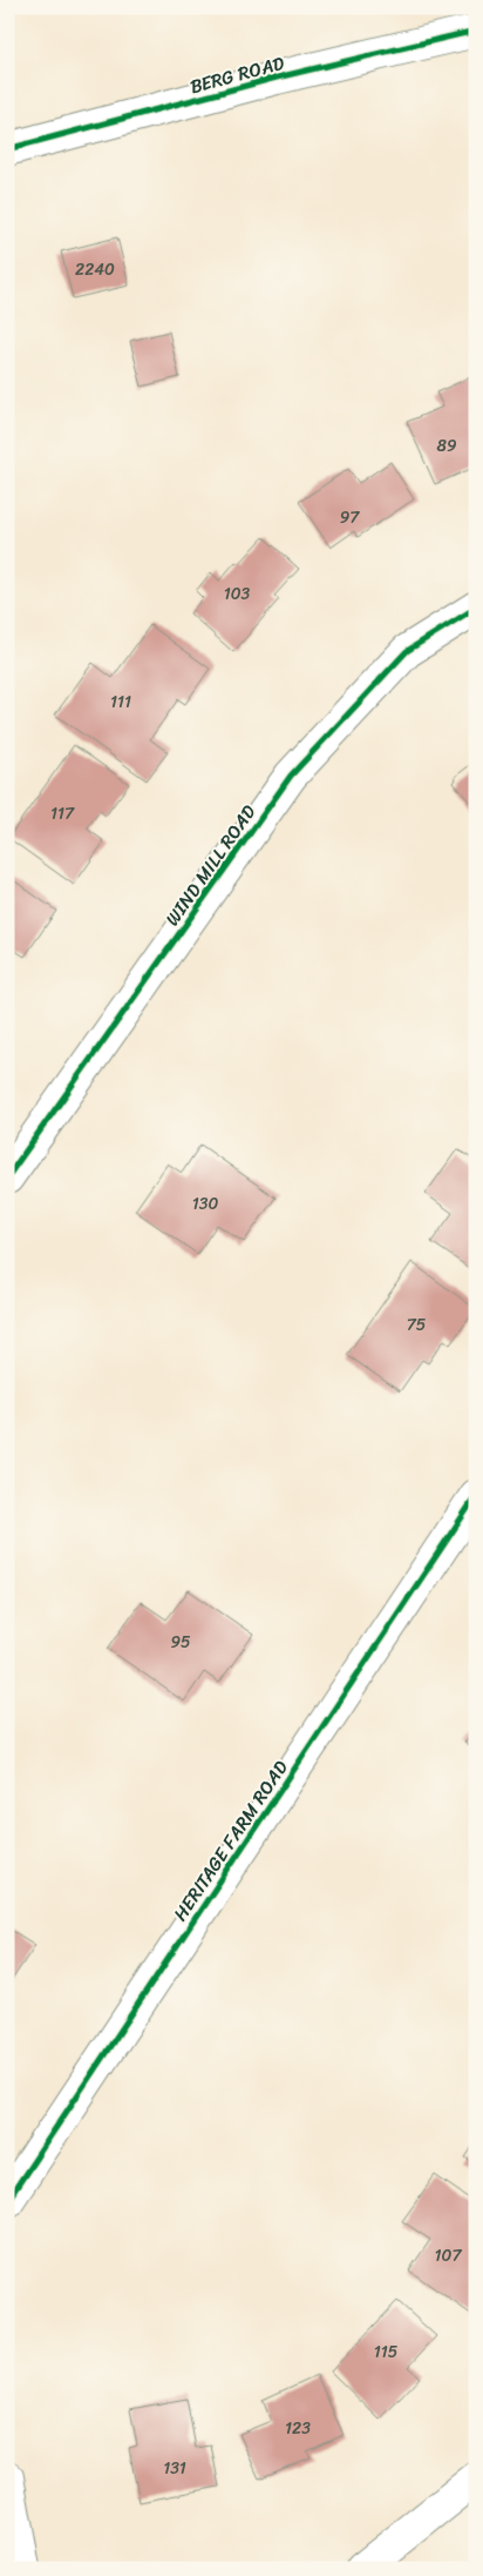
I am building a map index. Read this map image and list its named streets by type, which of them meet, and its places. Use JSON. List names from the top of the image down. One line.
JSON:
{"streets":{"street":["BERG ROAD","WIND MILL ROAD","HERITAGE FARM ROAD"]},"house_numbers":["2240","89","97","103","111","117","130","75","95","107","115","123","131"]}
